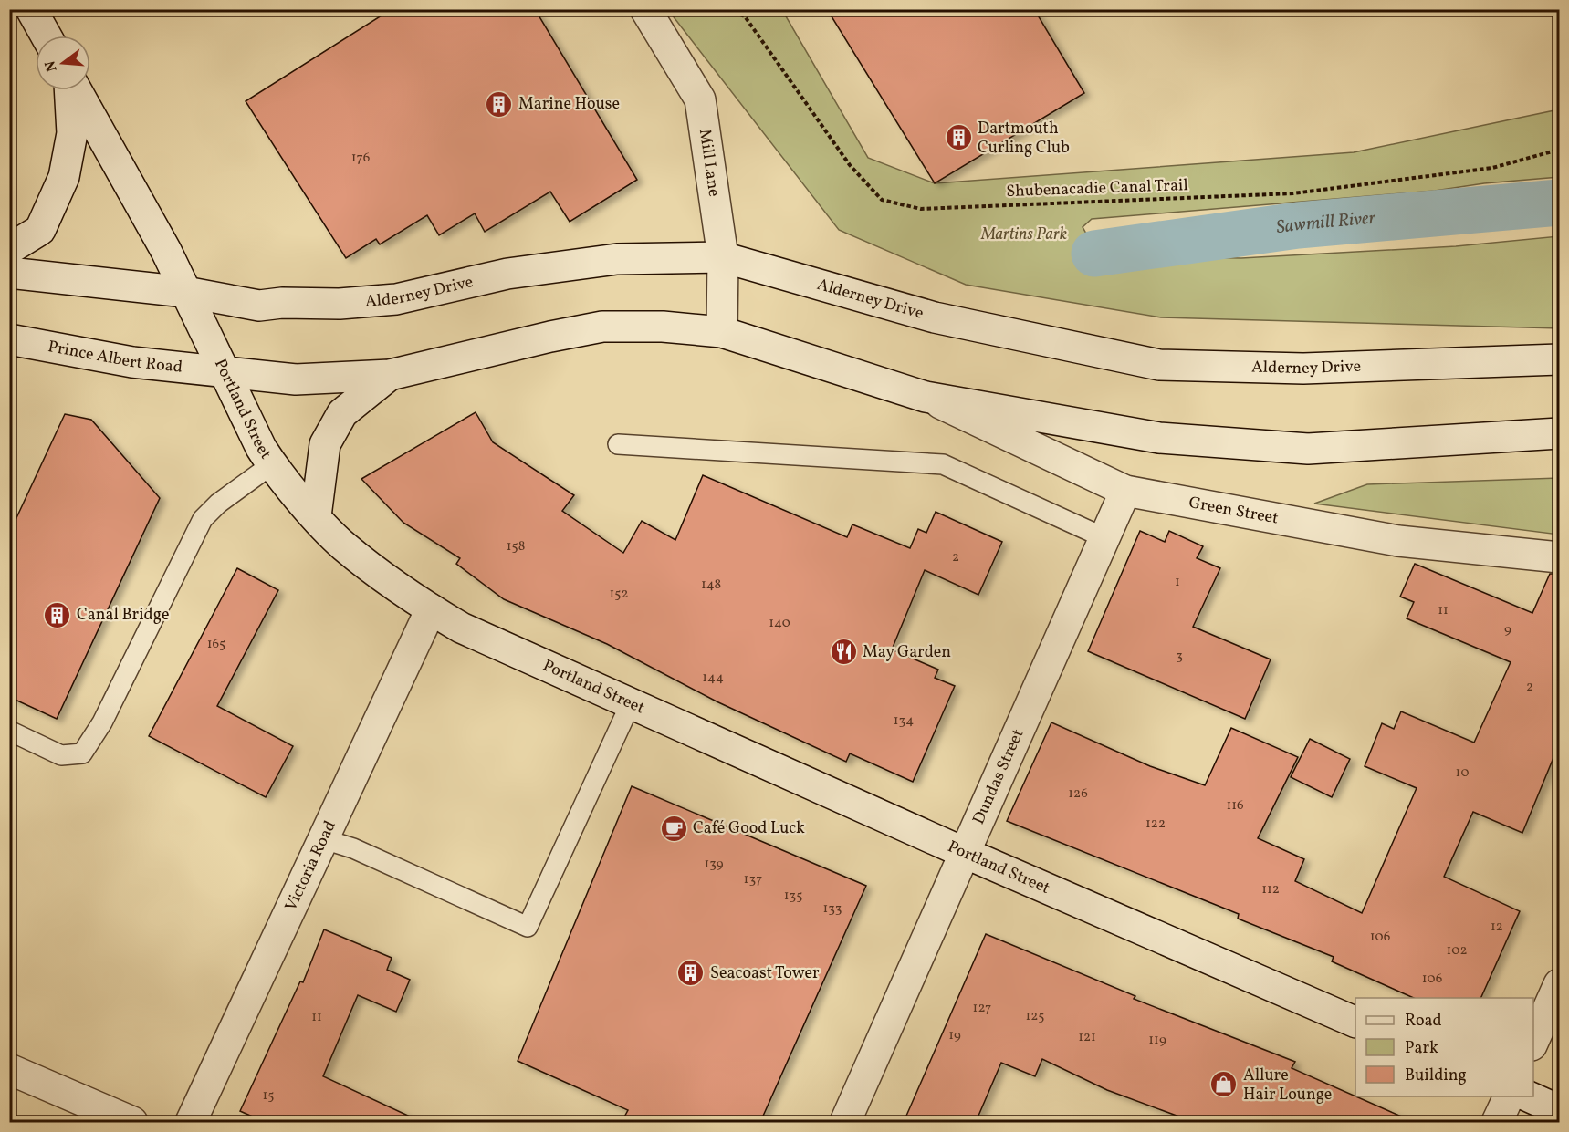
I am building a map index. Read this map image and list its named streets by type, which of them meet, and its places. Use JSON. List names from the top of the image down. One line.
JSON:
{"streets":{"street":["Mill Lane","Alderney Drive","Prince Albert Road","Portland Street","Green Street","Dundas Street","Victoria Road"],"path":["Shubenacadie Canal Trail"]},"crossings":[["Mill Lane","Alderney Drive"],["Alderney Drive","Portland Street"],["Prince Albert Road","Portland Street"],["Portland Street","Dundas Street"],["Portland Street","Victoria Road"],["Green Street","Dundas Street"]],"water":["Sawmill River"],"parks":["Martins Park"],"places":{"building":["Marine House","Dartmouth Curling Club","Canal Bridge","Seacoast Tower"],"restaurant":["May Garden"],"cafe":["Café Good Luck"],"shop":["Allure Hair Lounge"]},"house_numbers":["176","158","2","1","148","152","11","140","9","165","3","144","2","134","10","126","116","122","139","137","112","135","133","12","106","102","106","127","125","11","19","121","119","15"],"legend":["Road","Park","Building"],"north":"left"}
